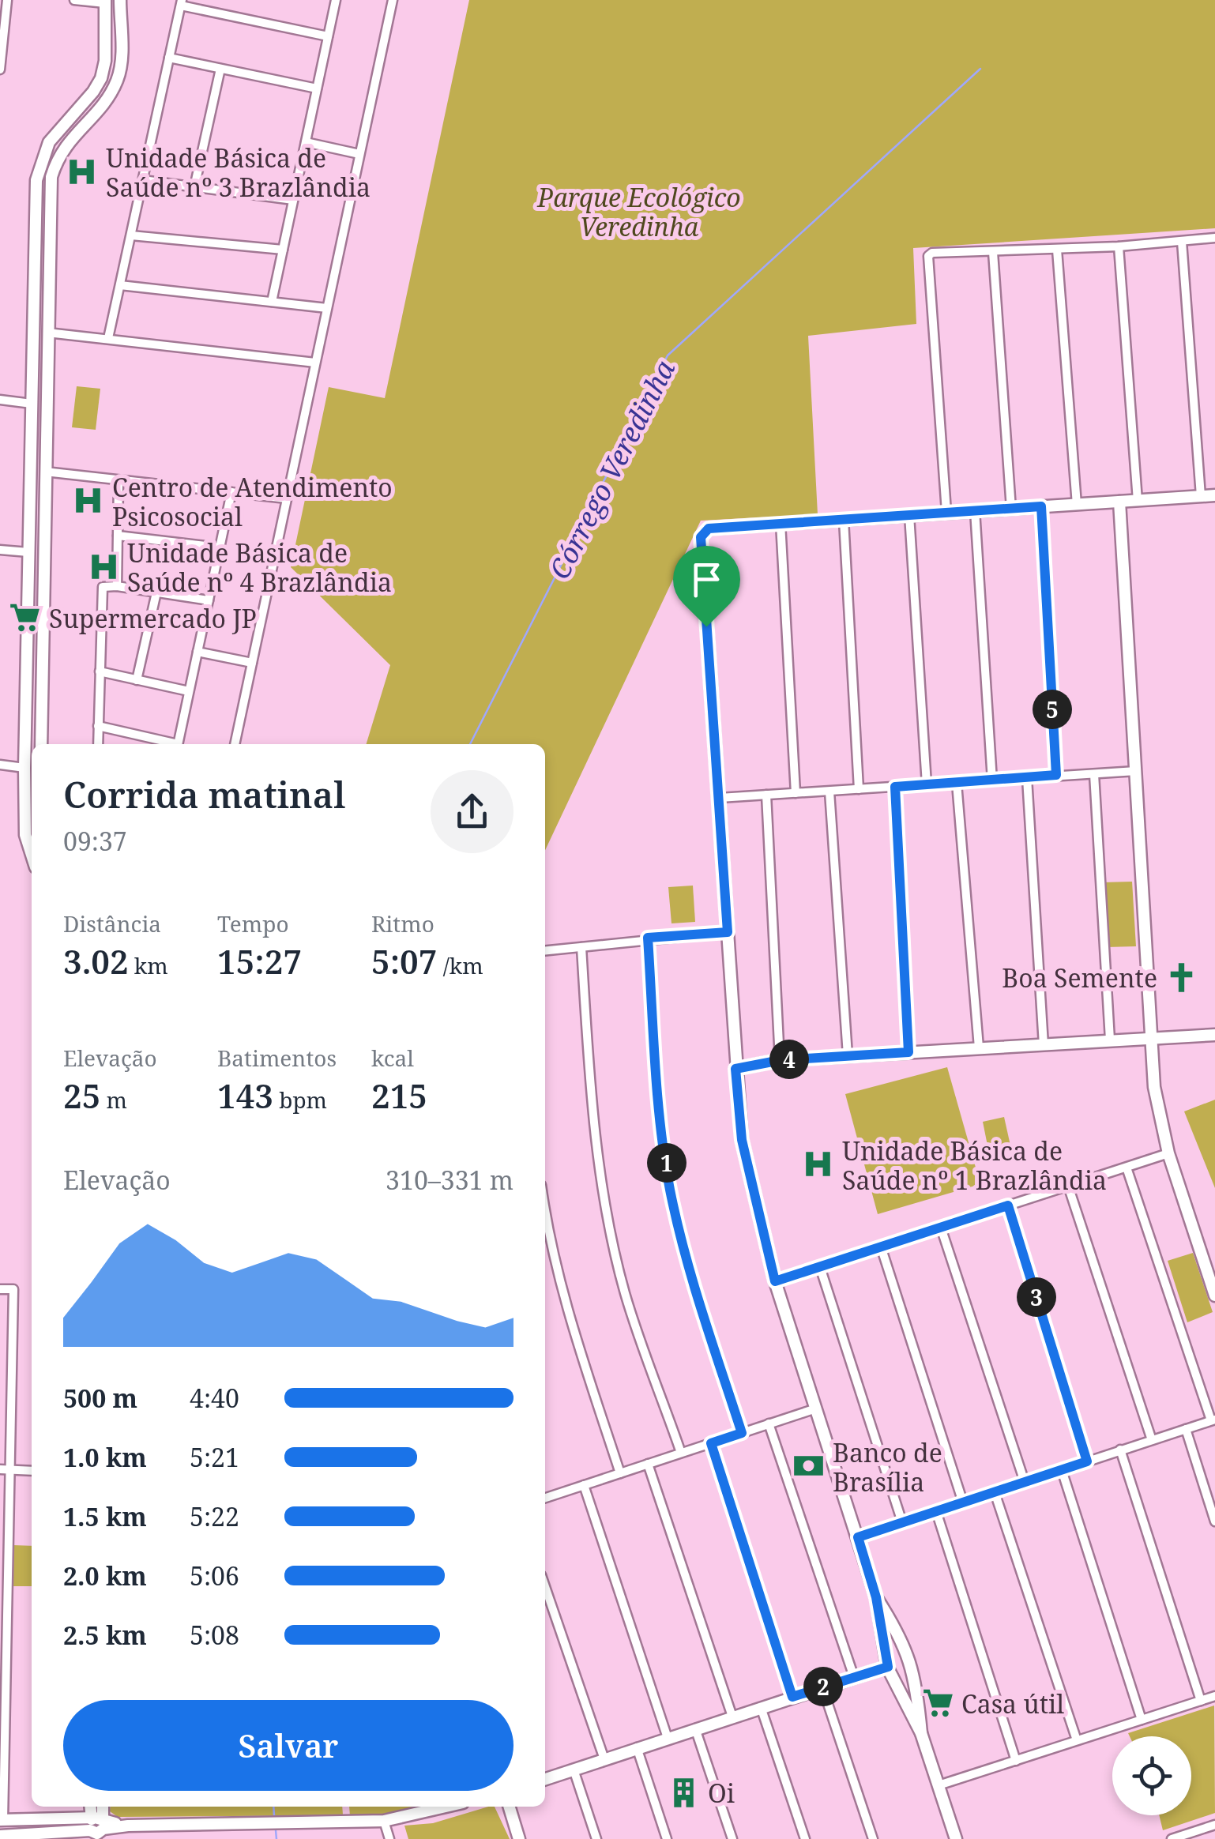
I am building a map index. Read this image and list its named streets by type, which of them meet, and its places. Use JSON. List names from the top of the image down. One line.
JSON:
{"water":["Córrego Veredinha"],"parks":["Parque Ecológico Veredinha"],"places":{"hospital":["Unidade Básica de Saúde nº 3 Brazlândia","Centro de Atendimento Psicosocial","Unidade Básica de Saúde nº 4 Brazlândia","Unidade Básica de Saúde nº 1 Brazlândia"],"supermarket":["Supermercado JP","Casa útil"],"church":["Boa Semente"],"bank":["Banco de Brasília"],"building":["Oi"]},"page":{"pins":["5","4","1","3","2"],"heading":["Corrida matinal","09:37"],"stats":[["Distância","3.02 km"],["Tempo","15:27"],["Ritmo","5:07 /km"],["Elevação","25 m"],["Batimentos","143 bpm"],["kcal","215"]],"chart":["Elevação","310–331 m"],"list":[{"name":"500 m","note":"4:40"},{"name":"1.0 km","note":"5:21"},{"name":"1.5 km","note":"5:22"},{"name":"2.0 km","note":"5:06"},{"name":"2.5 km","note":"5:08"}],"buttons":"Salvar"}}
